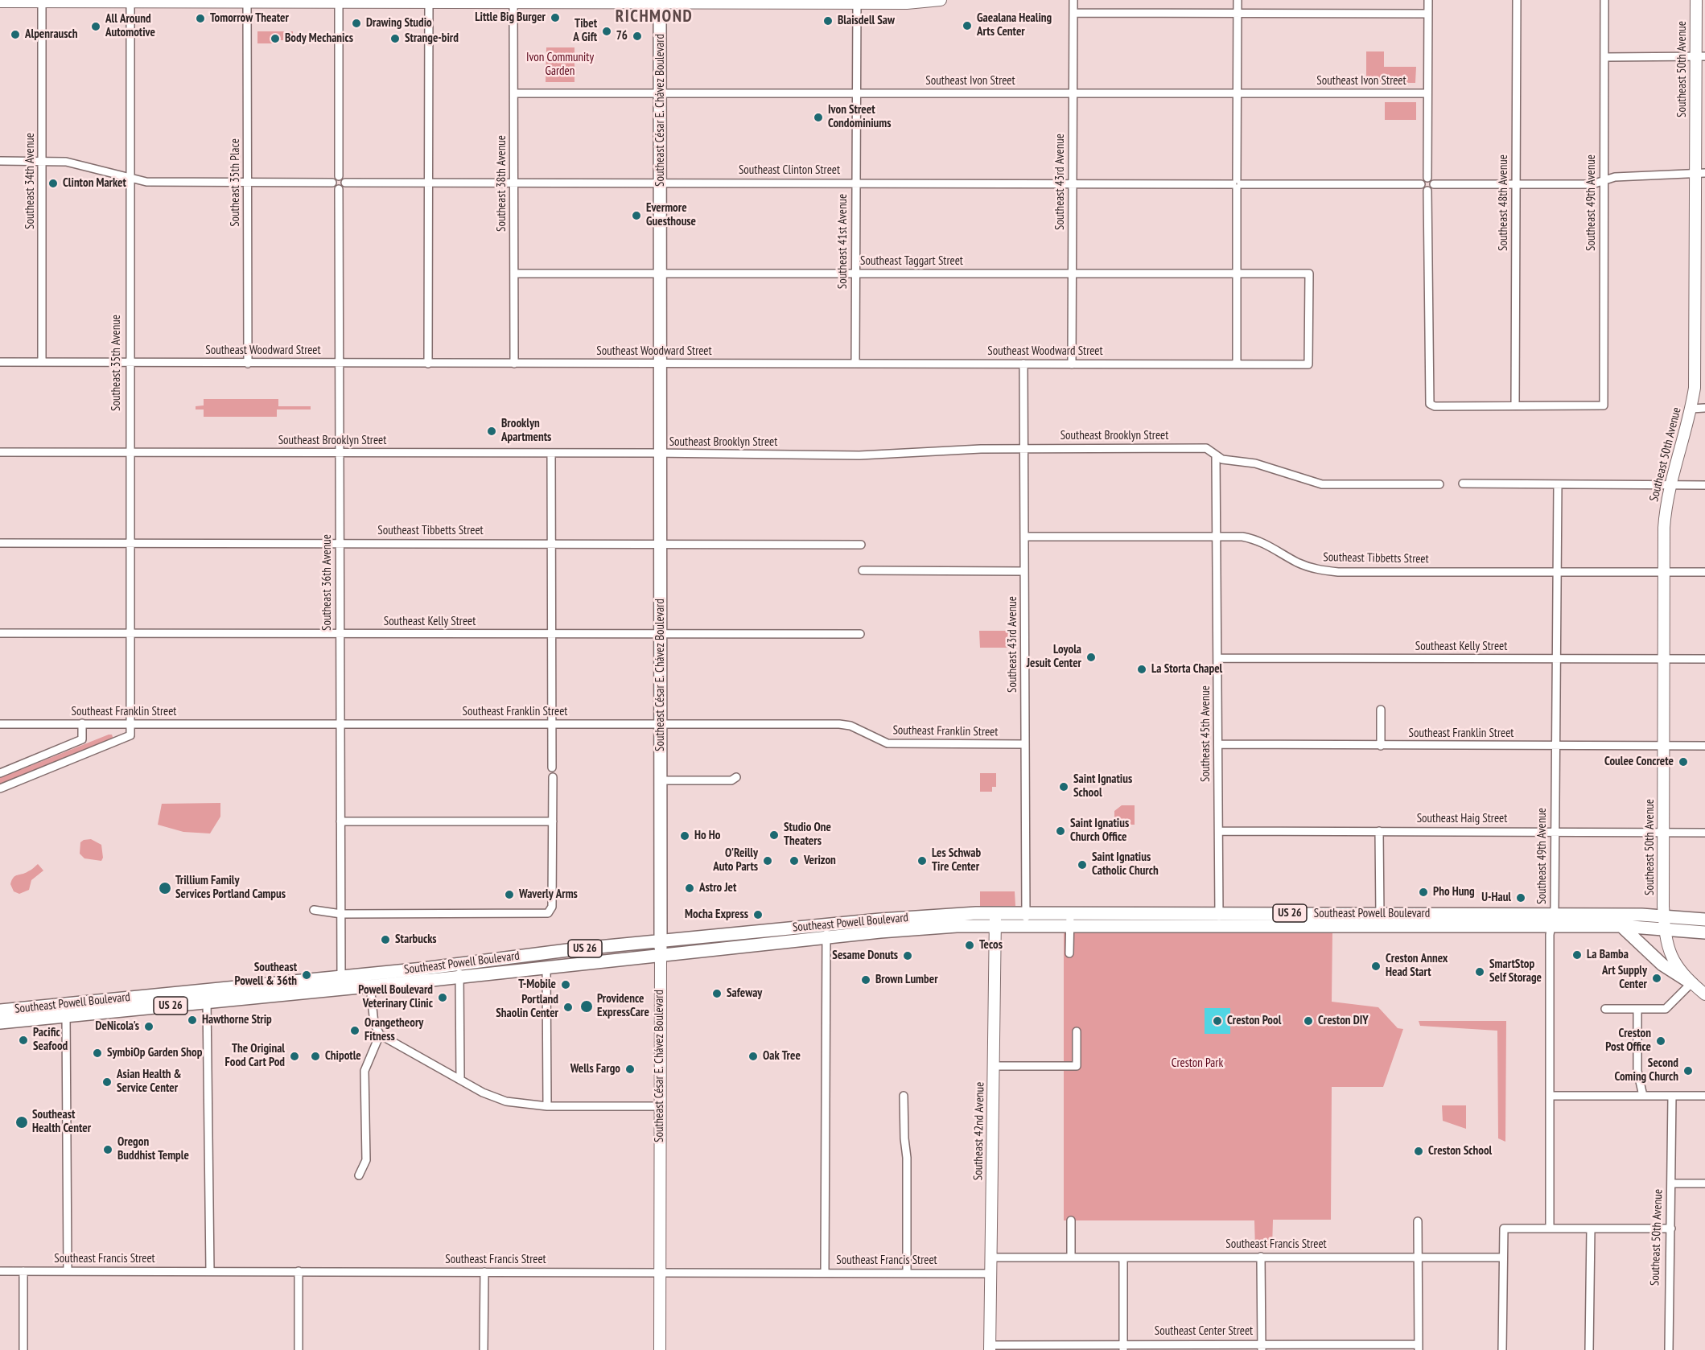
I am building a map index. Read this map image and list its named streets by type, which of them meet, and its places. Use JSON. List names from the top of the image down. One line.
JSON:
{"streets":{"main road":["Southeast 50th Avenue","Southeast César E. Chávez Boulevard","US 26","Southeast Powell Boulevard","Southeast 42nd Avenue"],"street":["Southeast Ivon Street","Southeast Clinton Street","Southeast 34th Avenue","Southeast 43rd Avenue","Southeast 35th Place","Southeast 38th Avenue","Southeast 48th Avenue","Southeast 49th Avenue","Southeast 41st Avenue","Southeast Taggart Street","Southeast Woodward Street","Southeast 35th Avenue","Southeast Brooklyn Street","Southeast Tibbetts Street","Southeast 36th Avenue","Southeast Kelly Street","Southeast Franklin Street","Southeast 45th Avenue","Southeast Haig Street","Southeast Francis Street","Southeast Center Street"]},"crossings":[["Southeast 50th Avenue","Southeast Tibbetts Street"],["Southeast 50th Avenue","Southeast Kelly Street"],["Southeast 50th Avenue","Southeast Franklin Street"],["Southeast 50th Avenue","Southeast Haig Street"],["Southeast 50th Avenue","Southeast Powell Boulevard"],["Southeast Ivon Street","Southeast César E. Chávez Boulevard"],["Southeast Ivon Street","Southeast 43rd Avenue"],["Southeast Ivon Street","Southeast 38th Avenue"],["Southeast Ivon Street","Southeast 41st Avenue"],["Southeast César E. Chávez Boulevard","Southeast Clinton Street"],["Southeast César E. Chávez Boulevard","Southeast Taggart Street"],["Southeast César E. Chávez Boulevard","Southeast Woodward Street"],["Southeast César E. Chávez Boulevard","Southeast Brooklyn Street"],["Southeast César E. Chávez Boulevard","Southeast Tibbetts Street"],["Southeast César E. Chávez Boulevard","Southeast Kelly Street"],["Southeast César E. Chávez Boulevard","Southeast Franklin Street"],["Southeast César E. Chávez Boulevard","Southeast Powell Boulevard"],["Southeast César E. Chávez Boulevard","Southeast Francis Street"],["Southeast Clinton Street","Southeast 43rd Avenue"],["Southeast Clinton Street","Southeast 38th Avenue"],["Southeast Clinton Street","Southeast 41st Avenue"],["Southeast Clinton Street","Southeast 36th Avenue"],["Southeast 34th Avenue","Southeast Woodward Street"],["Southeast 43rd Avenue","Southeast Taggart Street"],["Southeast 43rd Avenue","Southeast Woodward Street"],["Southeast 43rd Avenue","Southeast Brooklyn Street"],["Southeast 43rd Avenue","Southeast Tibbetts Street"],["Southeast 43rd Avenue","Southeast Franklin Street"],["Southeast 43rd Avenue","Southeast Powell Boulevard"],["Southeast 35th Place","Southeast Woodward Street"],["Southeast 38th Avenue","Southeast Taggart Street"],["Southeast 38th Avenue","Southeast Woodward Street"],["Southeast 48th Avenue","Southeast 49th Avenue"],["Southeast 49th Avenue","Southeast Tibbetts Street"],["Southeast 49th Avenue","Southeast Kelly Street"],["Southeast 49th Avenue","Southeast Franklin Street"],["Southeast 49th Avenue","Southeast Haig Street"],["Southeast 49th Avenue","Southeast Powell Boulevard"],["Southeast 41st Avenue","Southeast Taggart Street"],["Southeast 41st Avenue","Southeast Woodward Street"],["Southeast Taggart Street","Southeast Woodward Street"],["Southeast Woodward Street","Southeast 35th Avenue"],["Southeast Woodward Street","Southeast 36th Avenue"],["Southeast 35th Avenue","Southeast Brooklyn Street"],["Southeast 35th Avenue","Southeast Tibbetts Street"],["Southeast 35th Avenue","Southeast Kelly Street"],["Southeast 35th Avenue","Southeast Franklin Street"],["Southeast Brooklyn Street","Southeast 36th Avenue"],["Southeast Brooklyn Street","Southeast 45th Avenue"],["Southeast Tibbetts Street","Southeast 36th Avenue"],["Southeast Tibbetts Street","Southeast 45th Avenue"],["Southeast 36th Avenue","Southeast Kelly Street"],["Southeast 36th Avenue","Southeast Franklin Street"],["Southeast 36th Avenue","Southeast Powell Boulevard"],["Southeast Kelly Street","Southeast 45th Avenue"],["Southeast Franklin Street","Southeast 45th Avenue"],["Southeast 45th Avenue","Southeast Haig Street"],["Southeast 45th Avenue","Southeast Powell Boulevard"],["Southeast Powell Boulevard","Southeast 42nd Avenue"],["Southeast 42nd Avenue","Southeast Francis Street"],["Southeast 42nd Avenue","Southeast Center Street"]],"districts":["RICHMOND"],"parks":["Ivon Community Garden","Creston Park"],"places":["Little Big Burger","Tomorrow Theater","Blaisdell Saw","Drawing Studio","Gaealana Healing Arts Center","All Around Automotive","Tibet A Gift","Alpenrausch","76","Body Mechanics","Strange-bird","Ivon Street Condominiums","Clinton Market","Evermore Guesthouse","Brooklyn Apartments","Loyola Jesuit Center","La Storta Chapel","Coulee Concrete","Saint Ignatius School","Saint Ignatius Church Office","Studio One Theaters","Ho Ho","O'Reilly Auto Parts","Verizon","Les Schwab Tire Center","Saint Ignatius Catholic Church","Trillium Family Services Portland Campus","Astro Jet","Pho Hung","Waverly Arms","U-Haul","Mocha Express","Starbucks","Tecos","La Bamba","Sesame Donuts","Creston Annex Head Start","SmartStop Self Storage","Southeast Powell & 36th","Art Supply Center","Brown Lumber","T-Mobile","Safeway","Powell Boulevard Veterinary Clinic","Providence ExpressCare","Portland Shaolin Center","Hawthorne Strip","Creston Pool","Creston DIY","DeNicola's","Orangetheory Fitness","Pacific Seafood","Creston Post Office","SymbiOp Garden Shop","The Original Food Cart Pod","Chipotle","Oak Tree","Wells Fargo","Second Coming Church","Asian Health & Service Center","Southeast Health Center","Oregon Buddhist Temple","Creston School"]}
